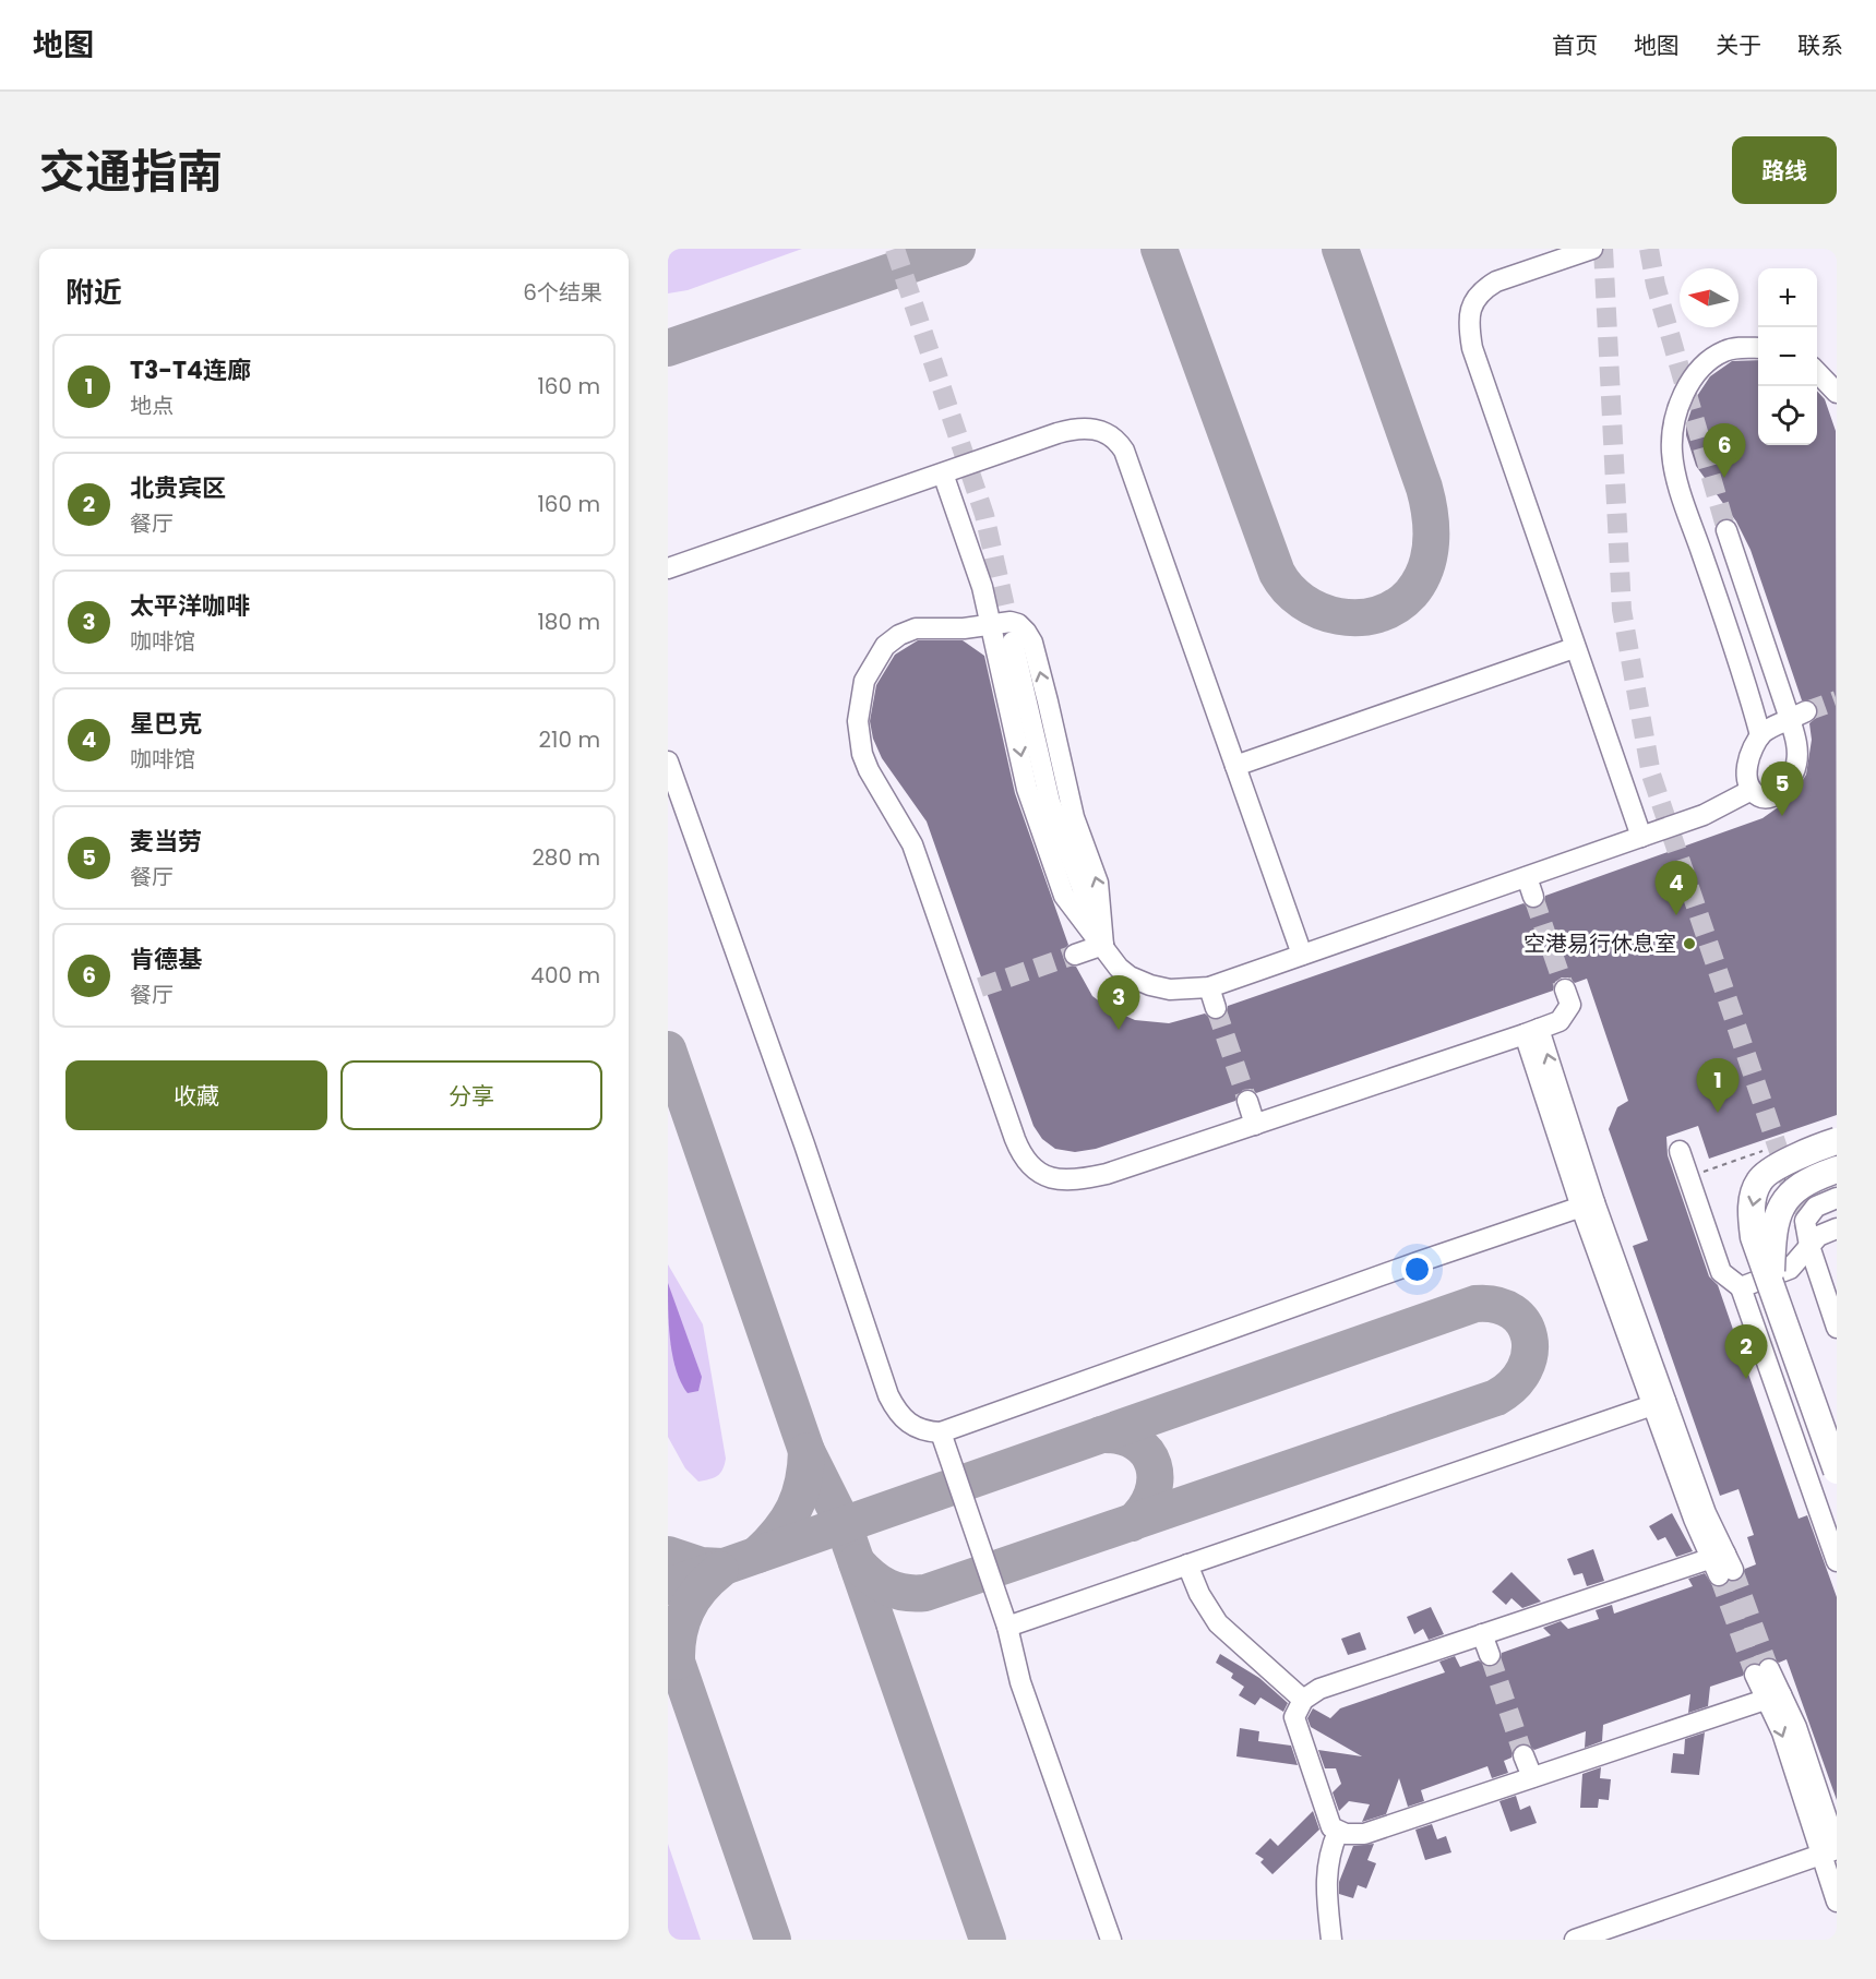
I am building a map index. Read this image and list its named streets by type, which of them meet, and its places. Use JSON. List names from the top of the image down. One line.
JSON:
{"places":["空港易行休息室"],"north":"left","page":{"header":"地图","nav":["首页","地图","关于","联系"],"title":"交通指南","buttons":["路线",["收藏","分享"]],"heading":["附近","6个结果"],"map_buttons":["+","−"],"list":[{"mark":"1","name":"T3-T4连廊","note":"地点","value":"160 m"},{"mark":"2","name":"北贵宾区","note":"餐厅","value":"160 m"},{"mark":"3","name":"太平洋咖啡","note":"咖啡馆","value":"180 m"},{"mark":"4","name":"星巴克","note":"咖啡馆","value":"210 m"},{"mark":"5","name":"麦当劳","note":"餐厅","value":"280 m"},{"mark":"6","name":"肯德基","note":"餐厅","value":"400 m"}],"pins":["6","5","4","3","1","2"]}}
